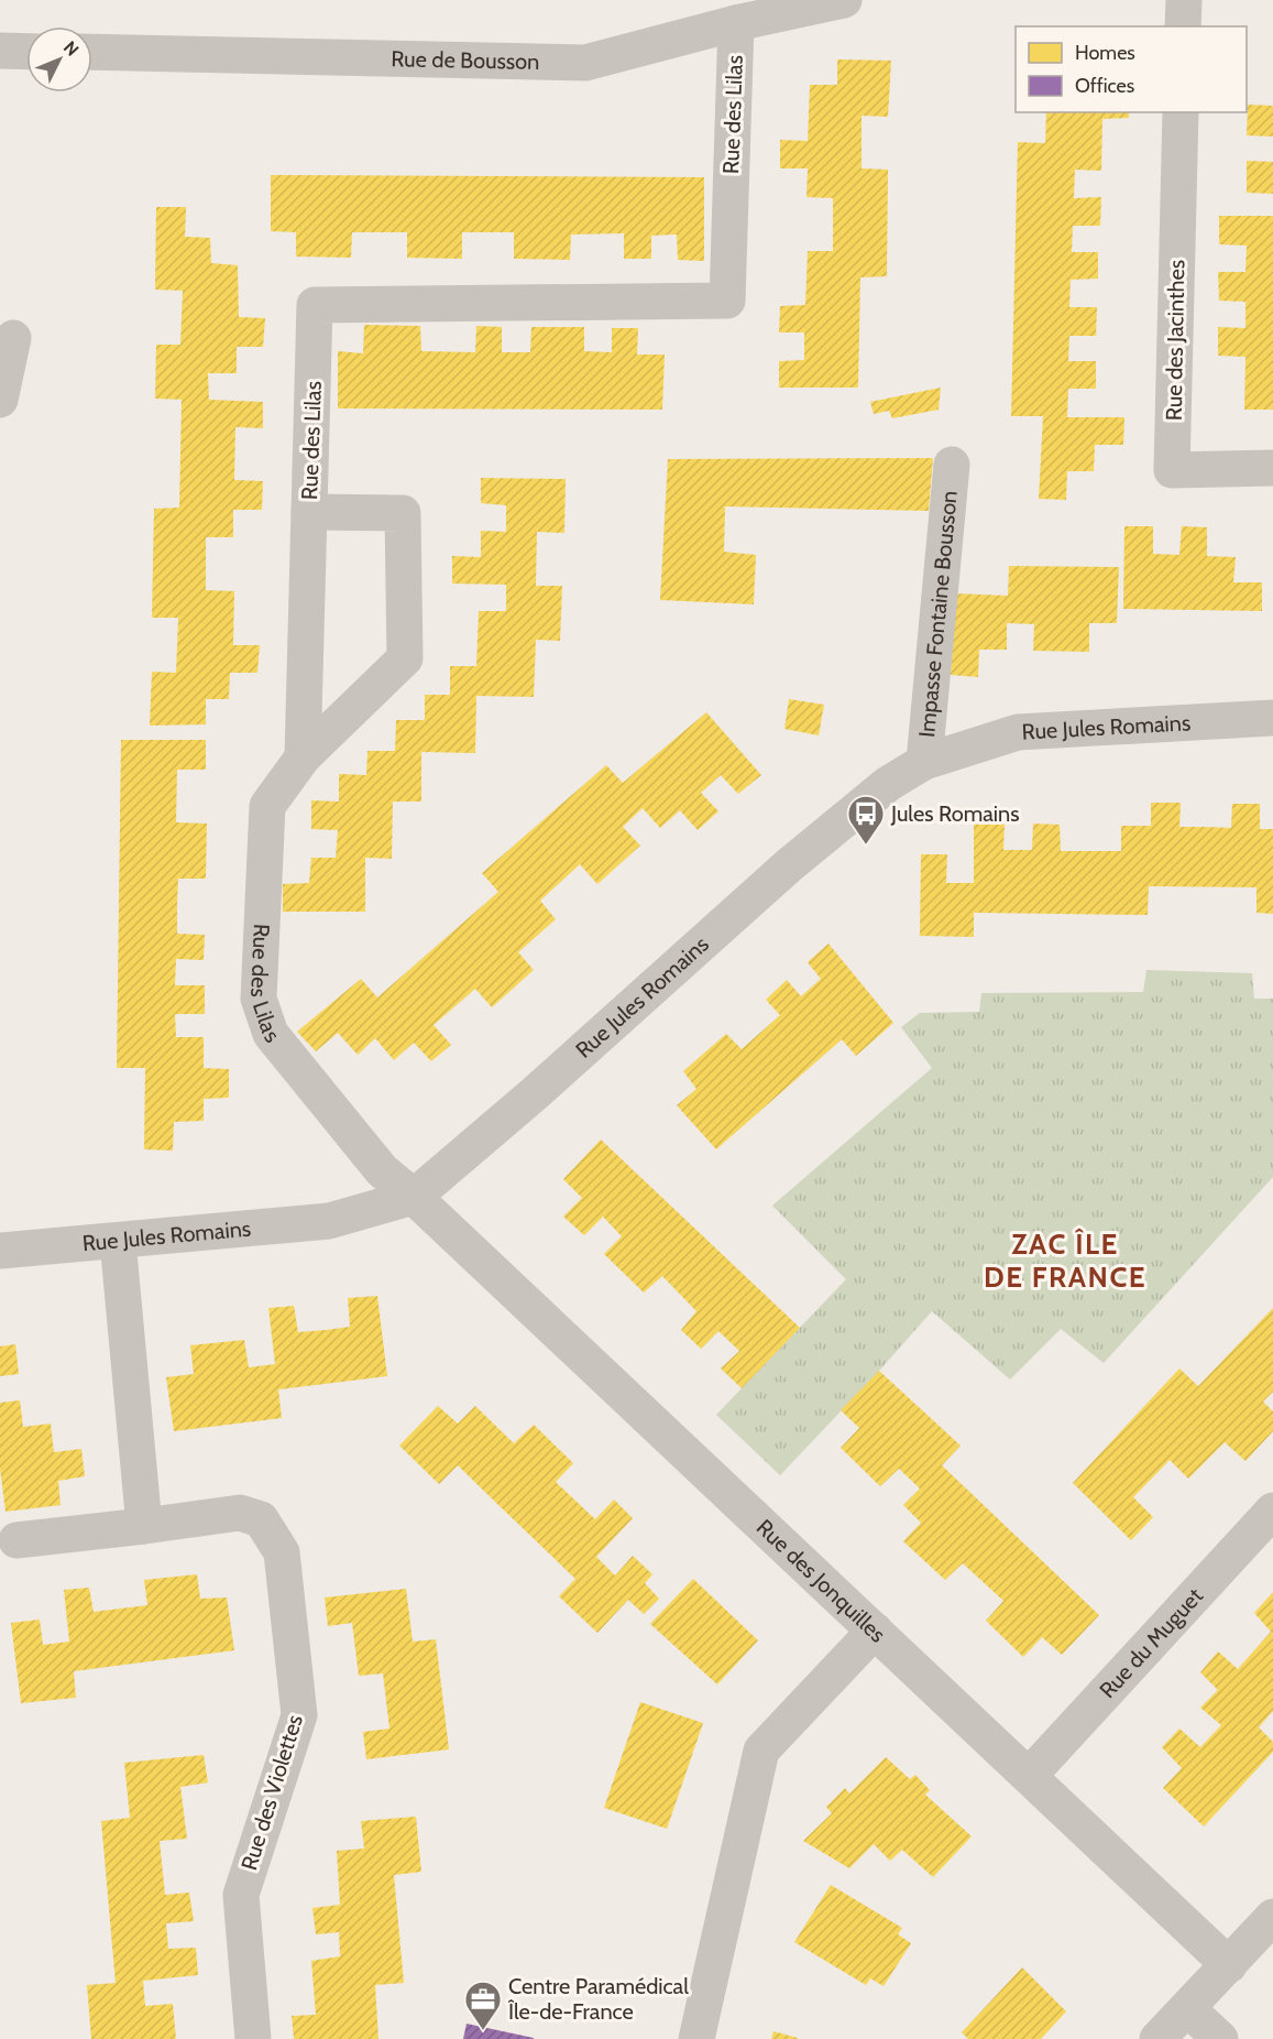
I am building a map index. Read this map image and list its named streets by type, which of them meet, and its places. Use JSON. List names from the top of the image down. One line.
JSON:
{"streets":{"street":["Rue de Bousson","Rue des Lilas","Rue des Jacinthes","Impasse Fontaine Bousson","Rue Jules Romains","Rue des Jonquilles","Rue du Muguet","Rue des Violettes"]},"crossings":[["Rue de Bousson","Rue des Lilas"],["Rue des Lilas","Rue Jules Romains"],["Rue des Lilas","Rue des Jonquilles"],["Impasse Fontaine Bousson","Rue Jules Romains"],["Rue Jules Romains","Rue des Jonquilles"],["Rue des Jonquilles","Rue du Muguet"]],"districts":["ZAC ÎLE DE FRANCE"],"places":{"bus stop":["Jules Romains"],"office":["Centre Paramédical Île-de-France"]},"legend":["Homes","Offices"],"north":"top right"}
